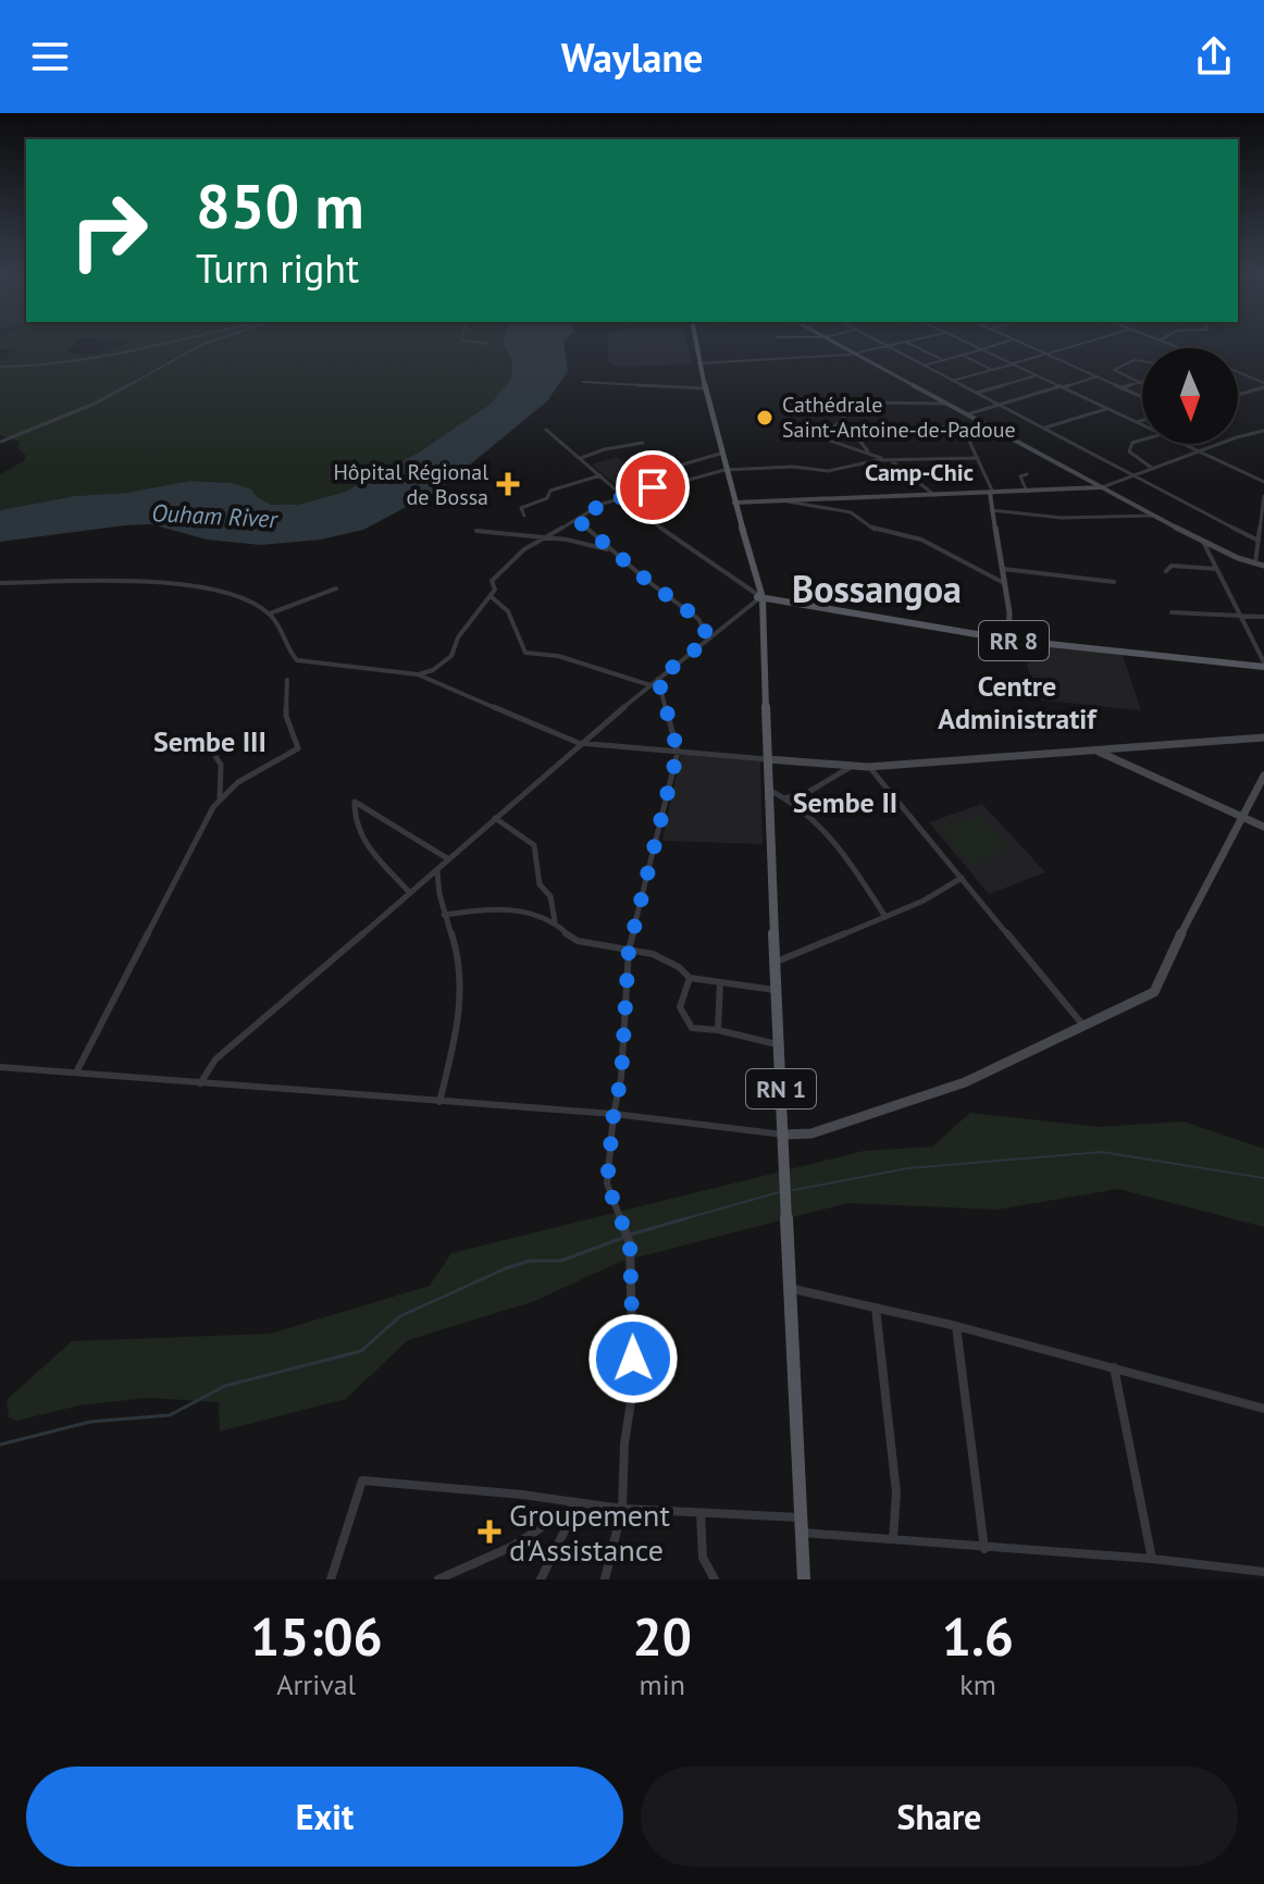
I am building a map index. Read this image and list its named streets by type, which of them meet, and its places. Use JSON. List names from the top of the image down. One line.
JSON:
{"streets":{"main road":["RR 8","RN 1"]},"crossings":[["RR 8","RN 1"]],"districts":["Camp-Chic","Bossangoa","Centre Administratif","Sembe III","Sembe II"],"water":["Ouham River"],"places":{"other":["Cathédrale Saint-Antoine-de-Padoue"],"health":["Hôpital Régional de Bossa","Groupement d'Assistance"]},"north":"bottom","page":{"header":"Waylane","turn":["850 m","Turn right"],"eta":["15:06","Arrival","20","min","1.6","km"],"buttons":["Exit","Share"]}}
